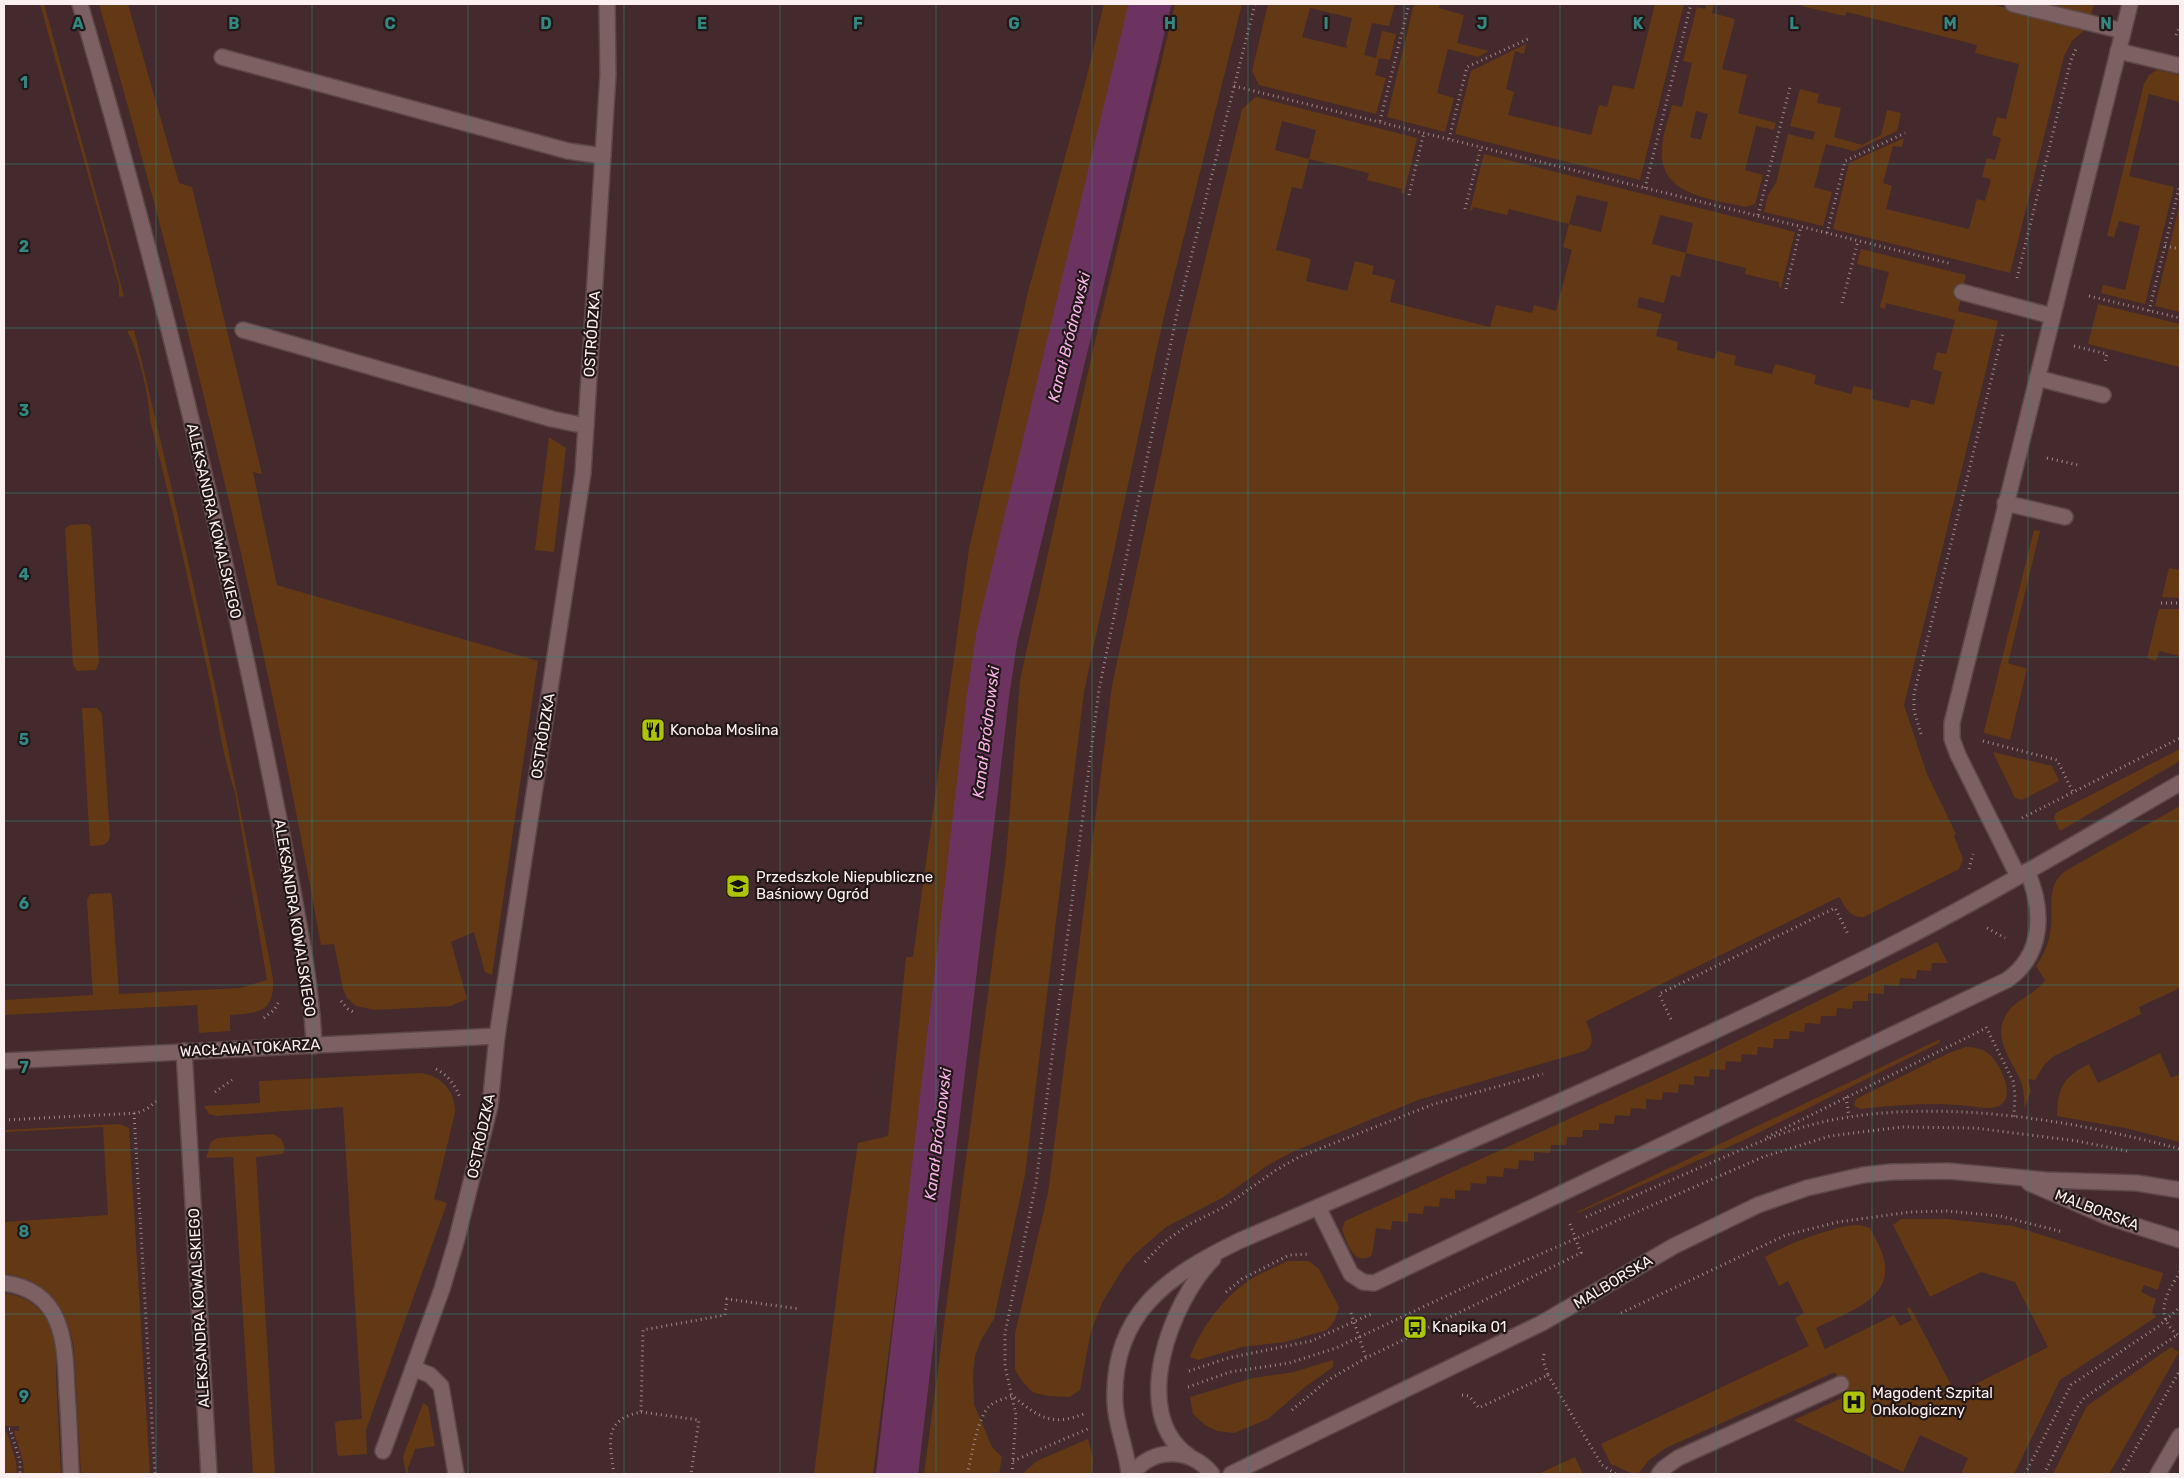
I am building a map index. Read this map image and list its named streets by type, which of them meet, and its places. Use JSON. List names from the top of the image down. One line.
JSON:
{"streets":{"street":["OSTRÓDZKA","ALEKSANDRA KOWALSKIEGO","WACŁAWA TOKARZA","MALBORSKA"]},"crossings":[["OSTRÓDZKA","WACŁAWA TOKARZA"],["ALEKSANDRA KOWALSKIEGO","WACŁAWA TOKARZA"]],"water":["Kanał Bródnowski"],"places":{"restaurant":["Konoba Moslina"],"school or university":["Przedszkole Niepubliczne Baśniowy Ogród"],"bus stop":["Knapika 01"],"hospital":["Magodent Szpital Onkologiczny"]},"grid":{"columns":["A","B","C","D","E","F","G","H","I","J","K","L","M","N"],"rows":["1","2","3","4","5","6","7","8","9"]}}
